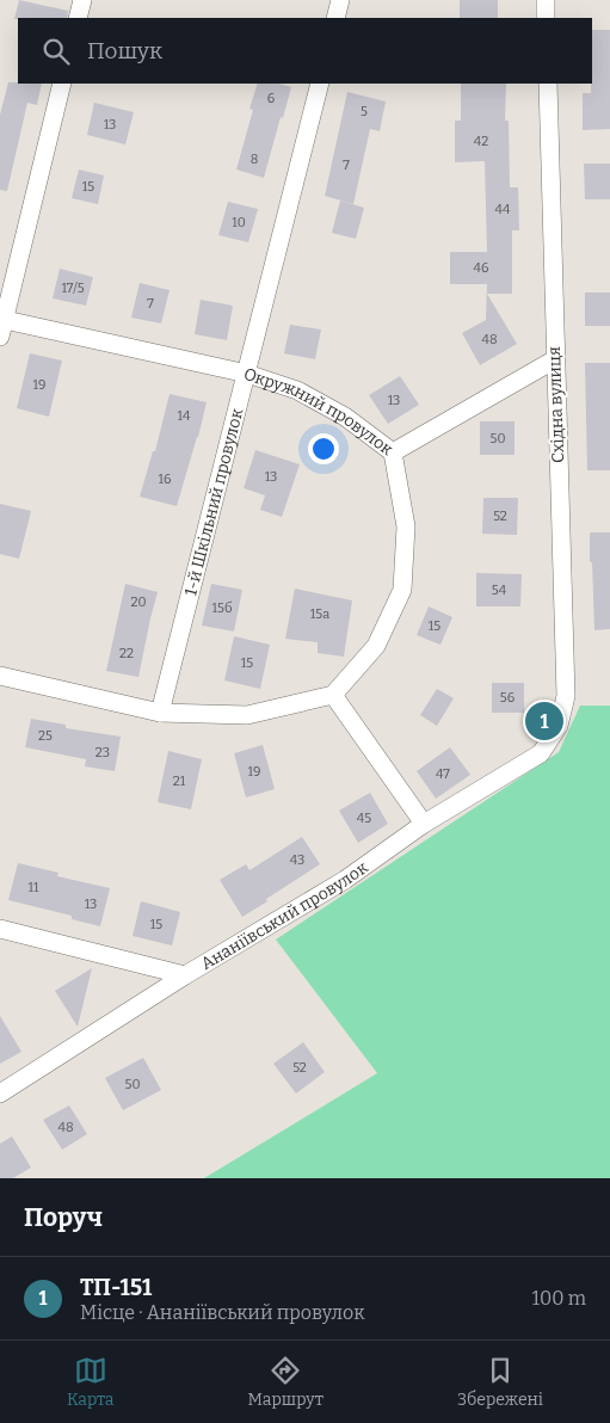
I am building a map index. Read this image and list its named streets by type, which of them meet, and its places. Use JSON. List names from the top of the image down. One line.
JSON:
{"streets":{"street":["Східна вулиця","Окружний провулок","1-й Шкільний провулок","Ананіївський провулок"]},"crossings":[["Східна вулиця","Ананіївський провулок"],["Окружний провулок","1-й Шкільний провулок"]],"house_numbers":["6","5","13","42","8","7","15","44","10","46","17/5","7","48","19","13","14","50","13","16","52","54","20","15б","15а","15","22","15","56","25","23","19","47","21","45","43","11","13","15","52","50","48"],"page":{"search":"Пошук","pins":"1","heading":"Поруч","list":[{"mark":"1","name":"ТП-151","note":"Місце · Ананіївський провулок","value":"100 m"}],"nav":["Карта","Маршрут","Збережені"]}}
